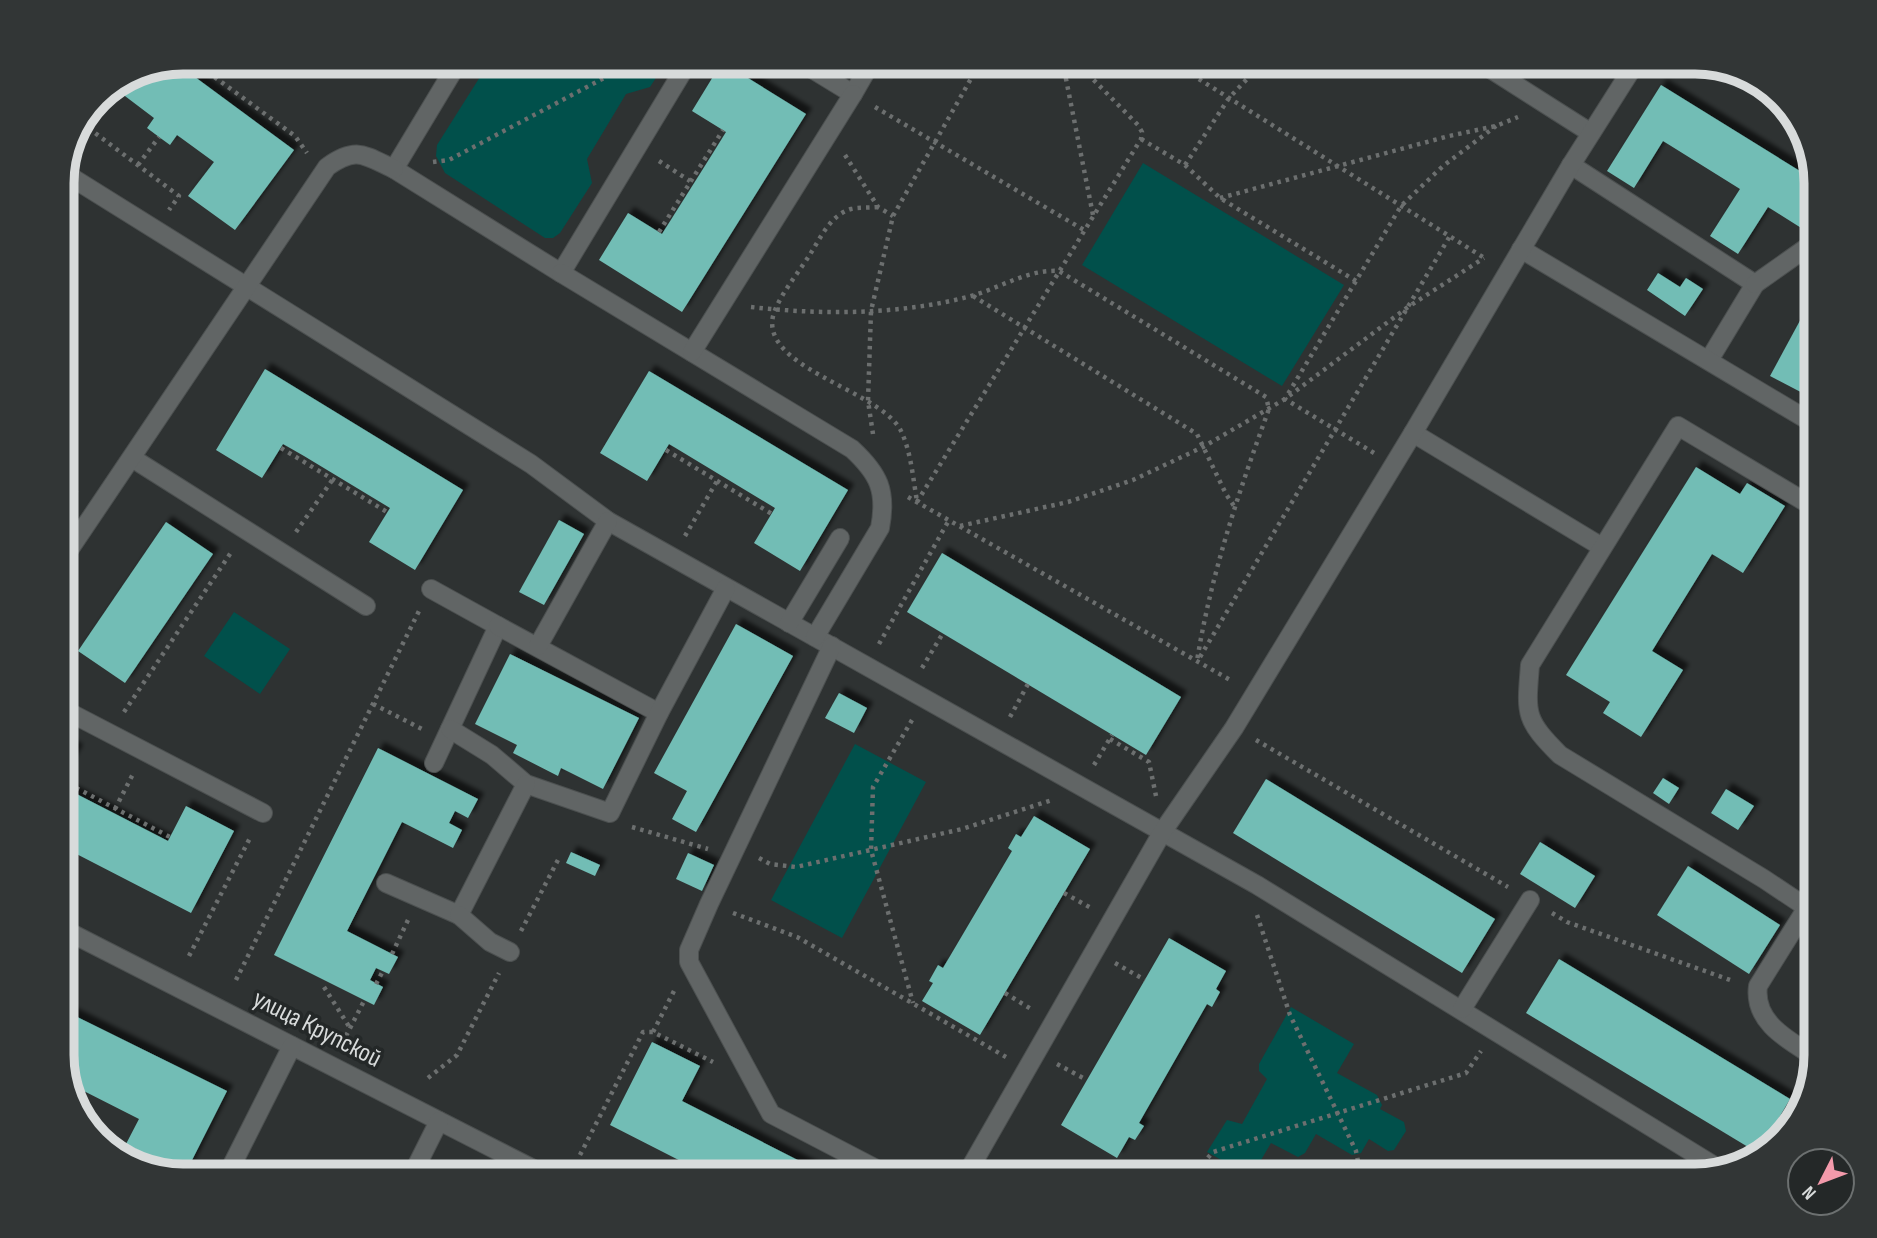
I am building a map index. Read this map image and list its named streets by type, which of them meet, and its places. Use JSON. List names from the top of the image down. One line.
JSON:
{"streets":{"street":["улица Крупской"]},"north":"bottom left"}
